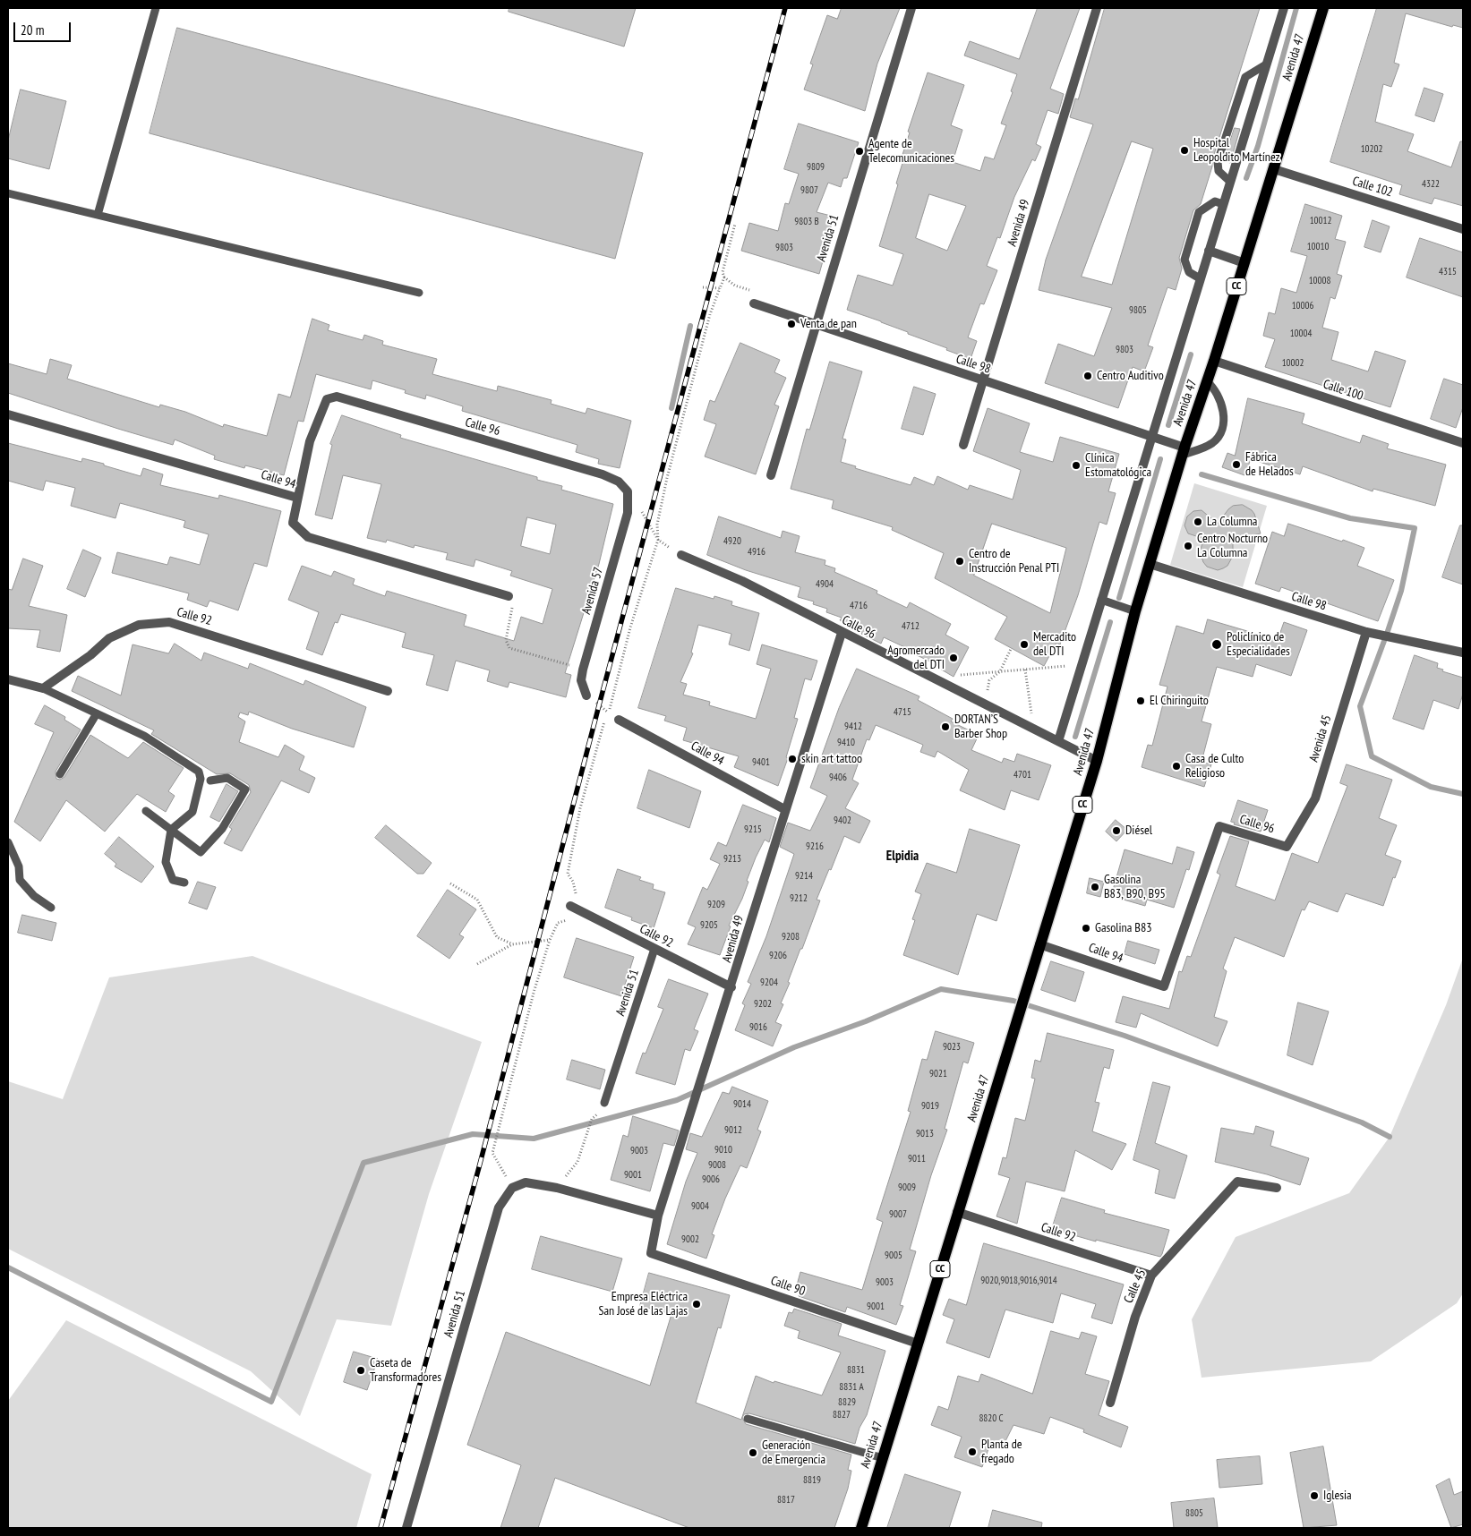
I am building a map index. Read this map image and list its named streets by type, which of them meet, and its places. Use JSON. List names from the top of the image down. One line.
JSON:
{"streets":{"main road":["Avenida 47","CC"],"street":["Calle 102","Avenida 49","Avenida 51","Calle 98","Calle 100","Calle 96","Calle 94","Avenida 57","Calle 92","Avenida 45","Calle 90","Calle 45"]},"crossings":[["Avenida 47","Calle 102"],["Avenida 47","Calle 98"],["Avenida 47","Calle 100"],["Avenida 47","Calle 96"],["Avenida 47","Calle 94"],["Avenida 47","Calle 92"],["Avenida 47","Calle 90"],["Avenida 49","Calle 98"],["Avenida 49","Calle 96"],["Avenida 49","Calle 94"],["Avenida 49","Calle 92"],["Avenida 49","Calle 90"],["Avenida 51","Calle 98"],["Avenida 51","Calle 92"],["Calle 98","Avenida 45"],["Calle 96","Calle 94"],["Calle 96","Avenida 57"],["Calle 96","Avenida 45"],["Calle 92","Calle 45"]],"districts":["Elpidia"],"places":["Hospital Leopoldito Martínez","Agente de Telecomunicaciones","Venta de pan","Centro Auditivo","Fábrica de Helados","Clínica Estomatológica","La Columna","Centro Nocturno La Columna","Centro de Instrucción Penal PTI","Mercadito del DTI","Policlínico de Especialidades","Agromercado del DTI","El Chiringuito","DORTAN’S Barber Shop","skin art tattoo","Casa de Culto Religioso","Diésel","Gasolina B83, B90, B95","Gasolina B83","Empresa Eléctrica San José de las Lajas","Caseta de Transformadores","Planta de fregado","Generación de Emergencia","Iglesia"],"house_numbers":["10202","9809","4322","9807","10012","9803 B","10010","9803","4315","10008","10006","9805","10004","9803","10002","4920","4916","4904","4716","4712","4715","9412","9410","9401","4701","9406","9402","9215","9216","9213","9214","9212","9209","9205","9208","9206","9204","9202","9016","9023","9021","9014","9019","9012","9013","9010","9003","9011","9008","9001","9006","9009","9004","9007","9002","9005","9020,9018,9016,9014","9003","9001","8831","8831 A","8829","8827","8820 C","8819","8817","8805"],"scale_bar":"20 m"}
